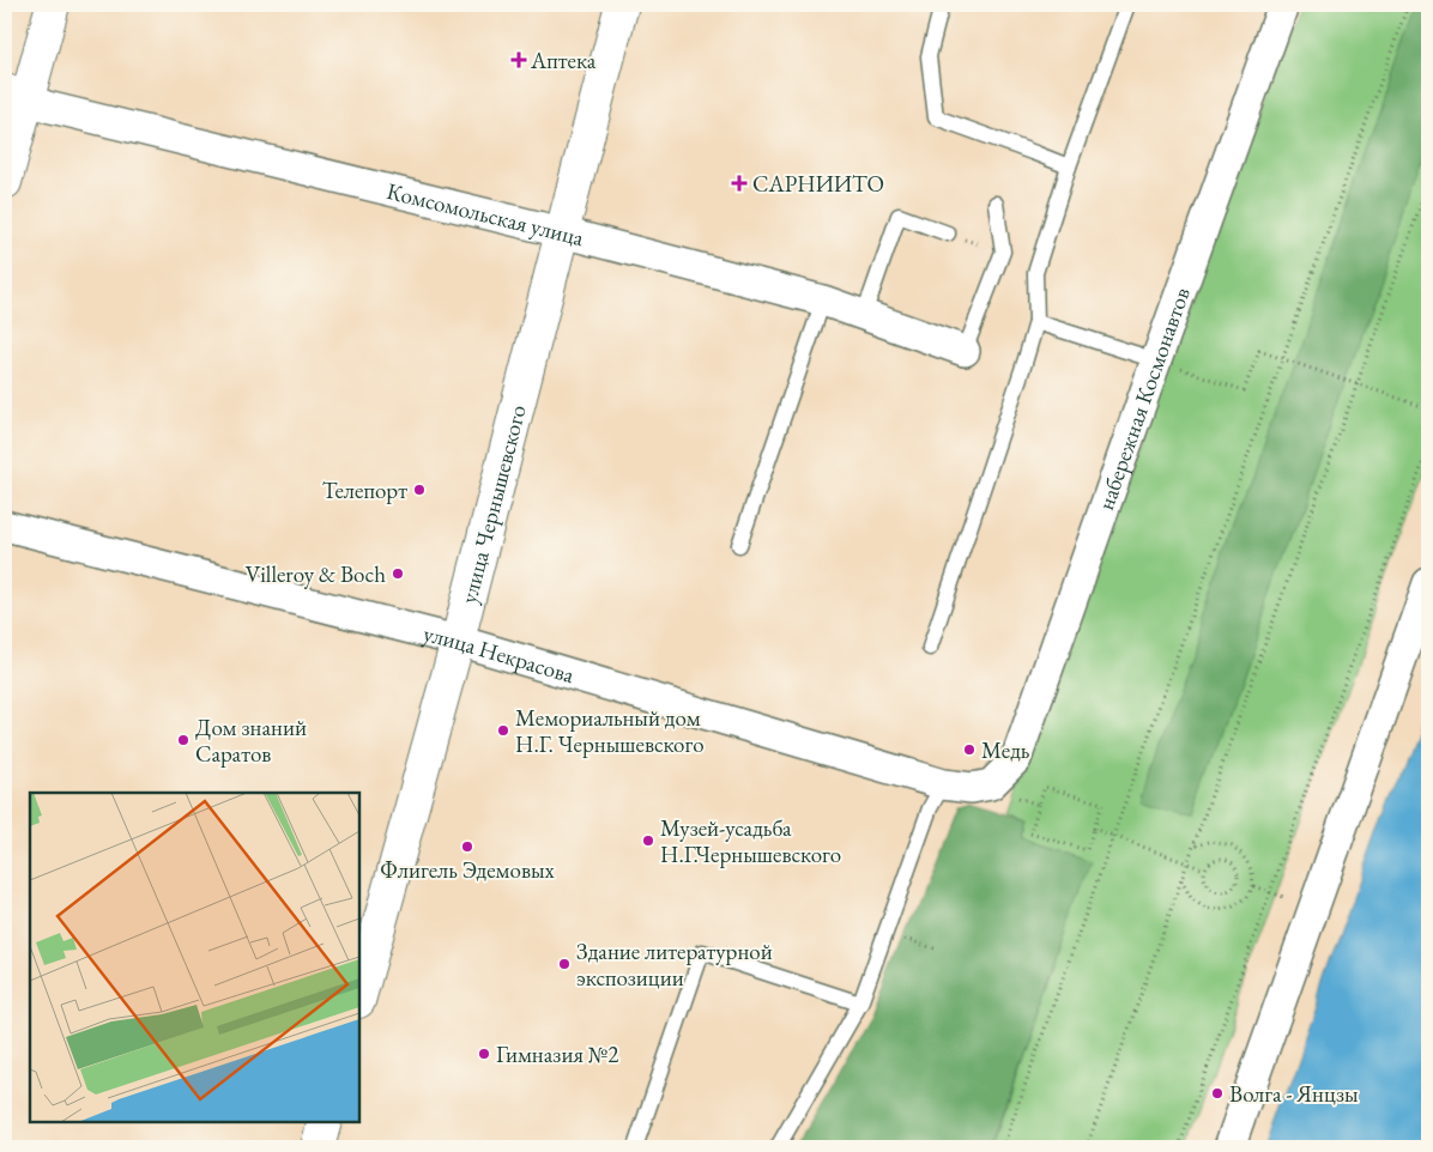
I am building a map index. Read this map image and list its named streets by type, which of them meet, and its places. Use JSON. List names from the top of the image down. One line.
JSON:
{"streets":{"main road":["улица Чернышевского"],"street":["Комсомольская улица","набережная Космонавтов","улица Некрасова"]},"crossings":[["Комсомольская улица","улица Чернышевского"],["набережная Космонавтов","улица Некрасова"],["улица Чернышевского","улица Некрасова"]],"places":{"health":["Аптека","САРНИИТО"],"other":["Телепорт","Villeroy & Boch","Мемориальный дом Н.Г. Чернышевского","Дом знаний Саратов","Медь","Музей-усадьба Н.Г.Чернышевского","Флигель Эдемовых","Здание литературной экспозиции","Гимназия №2","Волга - Янцзы"]}}
